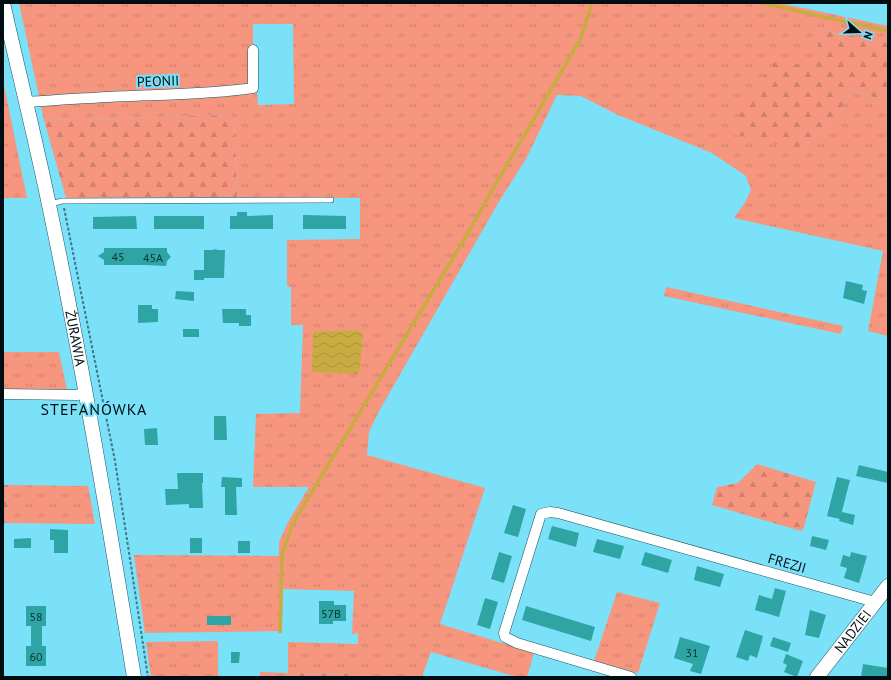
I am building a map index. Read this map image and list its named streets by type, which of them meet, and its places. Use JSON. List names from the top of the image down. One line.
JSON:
{"streets":{"main road":["ŻURAWIA","NADZIEI"],"street":["PEONII","FREZJI"]},"crossings":[["PEONII","ŻURAWIA"],["FREZJI","NADZIEI"]],"districts":["STEFANÓWKA"],"house_numbers":["45","45A","57B","58","31","60"],"north":"right"}
